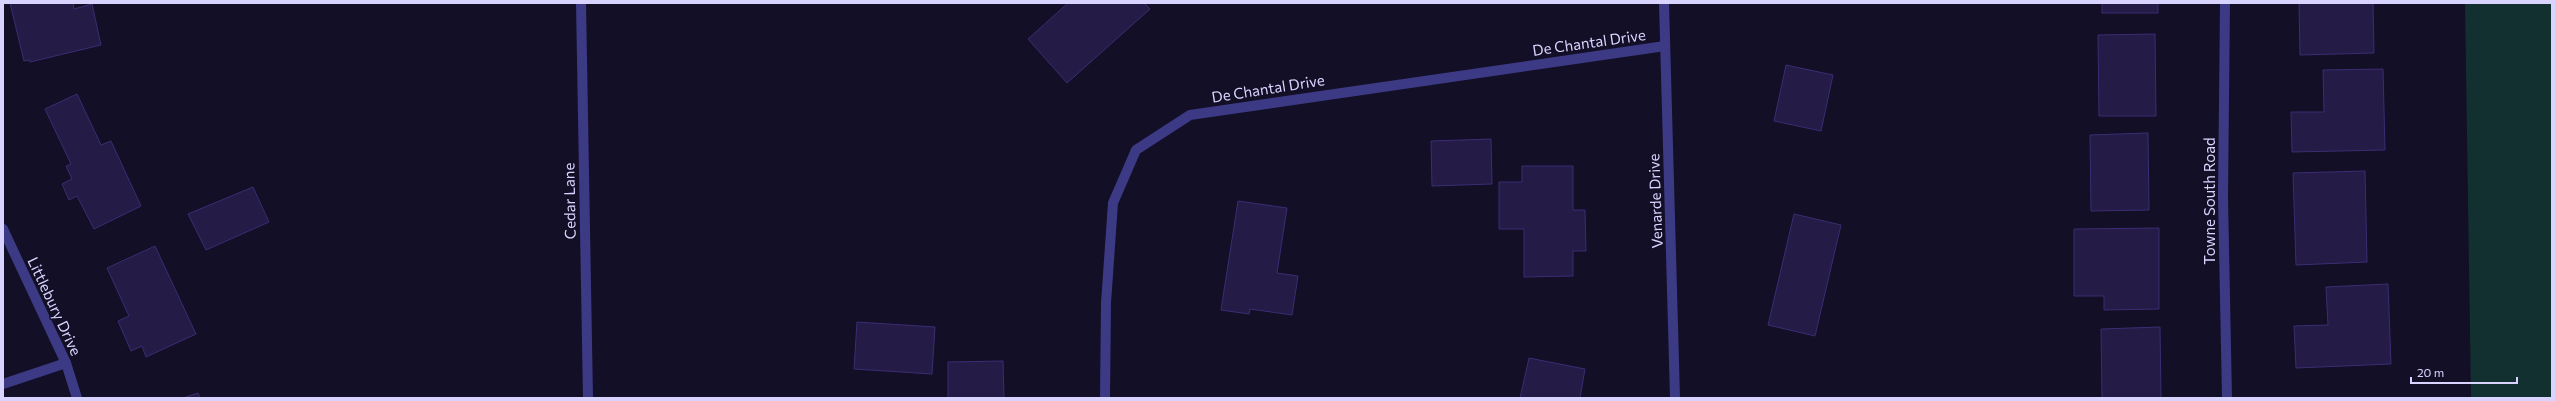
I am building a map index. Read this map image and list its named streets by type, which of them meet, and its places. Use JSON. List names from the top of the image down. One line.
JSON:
{"streets":{"street":["De Chantal Drive","Cedar Lane","Venarde Drive","Towne South Road","Littlebury Drive"]},"crossings":[["De Chantal Drive","Venarde Drive"]],"scale_bar":"20 m"}
